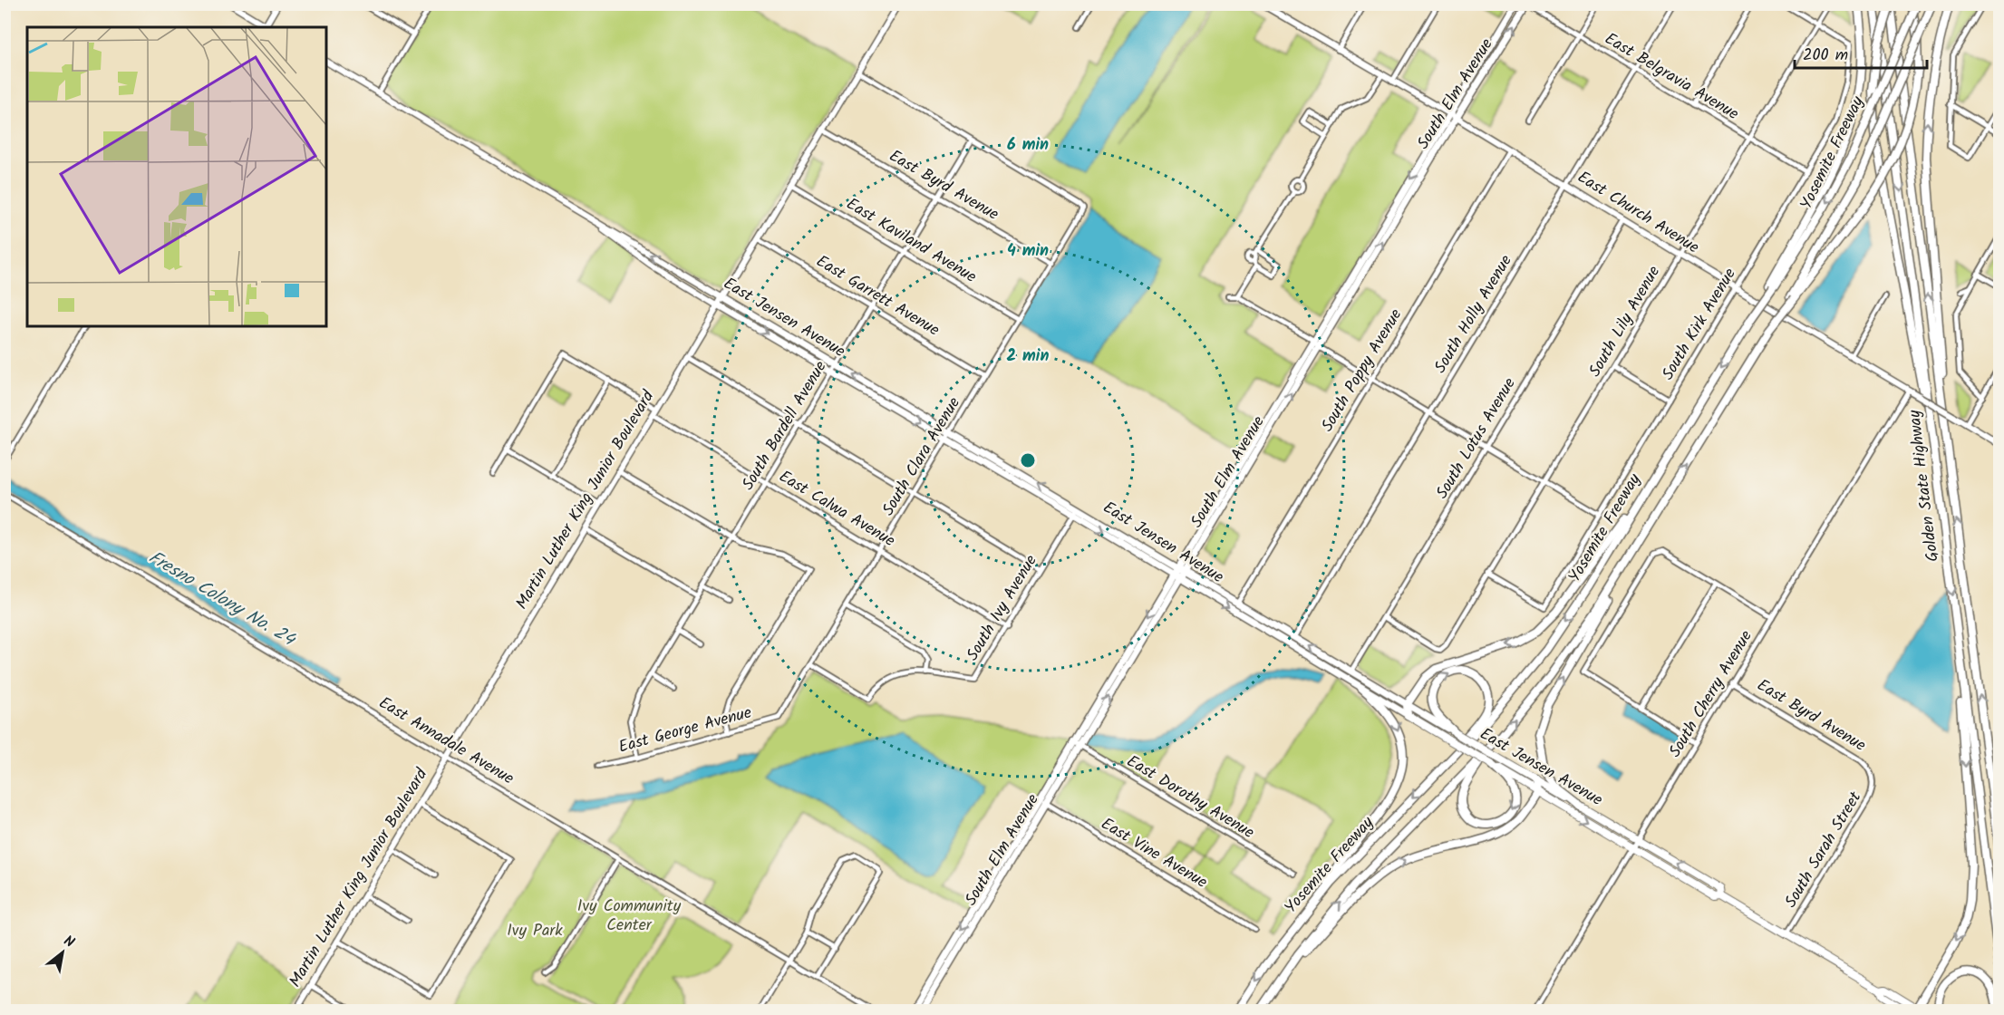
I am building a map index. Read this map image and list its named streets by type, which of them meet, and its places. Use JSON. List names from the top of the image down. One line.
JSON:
{"streets":{"highway":["Yosemite Freeway","Golden State Highway"],"main road":["South Elm Avenue","East Jensen Avenue"],"street":["East Belgravia Avenue","East Byrd Avenue","East Church Avenue","East Kaviland Avenue","East Garrett Avenue","South Holly Avenue","South Lily Avenue","South Kirk Avenue","South Poppy Avenue","South Bardell Avenue","South Lotus Avenue","South Clara Avenue","Martin Luther King Junior Boulevard","East Calwa Avenue","South Ivy Avenue","South Cherry Avenue","East George Avenue","East Annadale Avenue","East Dorothy Avenue","South Sarah Street","East Vine Avenue"]},"crossings":[["East Belgravia Avenue","South Elm Avenue"],["East Belgravia Avenue","South Holly Avenue"],["East Belgravia Avenue","South Lily Avenue"],["East Belgravia Avenue","South Kirk Avenue"],["South Elm Avenue","East Church Avenue"],["South Elm Avenue","East Jensen Avenue"],["South Elm Avenue","East Dorothy Avenue"],["South Elm Avenue","East Vine Avenue"],["East Byrd Avenue","South Bardell Avenue"],["East Byrd Avenue","South Clara Avenue"],["East Byrd Avenue","Martin Luther King Junior Boulevard"],["East Byrd Avenue","South Cherry Avenue"],["East Byrd Avenue","South Sarah Street"],["East Church Avenue","South Holly Avenue"],["East Church Avenue","South Lily Avenue"],["East Church Avenue","South Kirk Avenue"],["East Church Avenue","South Poppy Avenue"],["East Church Avenue","South Lotus Avenue"],["East Church Avenue","South Cherry Avenue"],["East Kaviland Avenue","South Bardell Avenue"],["East Kaviland Avenue","South Clara Avenue"],["East Kaviland Avenue","Martin Luther King Junior Boulevard"],["East Garrett Avenue","South Bardell Avenue"],["East Garrett Avenue","South Clara Avenue"],["East Garrett Avenue","Martin Luther King Junior Boulevard"],["South Holly Avenue","East Jensen Avenue"],["East Jensen Avenue","South Poppy Avenue"],["East Jensen Avenue","South Bardell Avenue"],["East Jensen Avenue","South Lotus Avenue"],["East Jensen Avenue","South Clara Avenue"],["East Jensen Avenue","Martin Luther King Junior Boulevard"],["East Jensen Avenue","South Ivy Avenue"],["East Jensen Avenue","South Cherry Avenue"],["East Jensen Avenue","South Sarah Street"],["South Lily Avenue","South Kirk Avenue"],["South Lily Avenue","South Lotus Avenue"],["South Bardell Avenue","South Clara Avenue"],["South Bardell Avenue","East Calwa Avenue"],["South Bardell Avenue","East George Avenue"],["South Clara Avenue","East Calwa Avenue"],["South Clara Avenue","South Ivy Avenue"],["South Clara Avenue","East George Avenue"],["Martin Luther King Junior Boulevard","East Calwa Avenue"],["Martin Luther King Junior Boulevard","East Annadale Avenue"],["East Calwa Avenue","South Ivy Avenue"]],"water":["Fresno Colony No. 24"],"parks":["Ivy Community Center","Ivy Park"],"scale_bar":"200 m","north":"top right","rings":["6 min","4 min","2 min"]}
